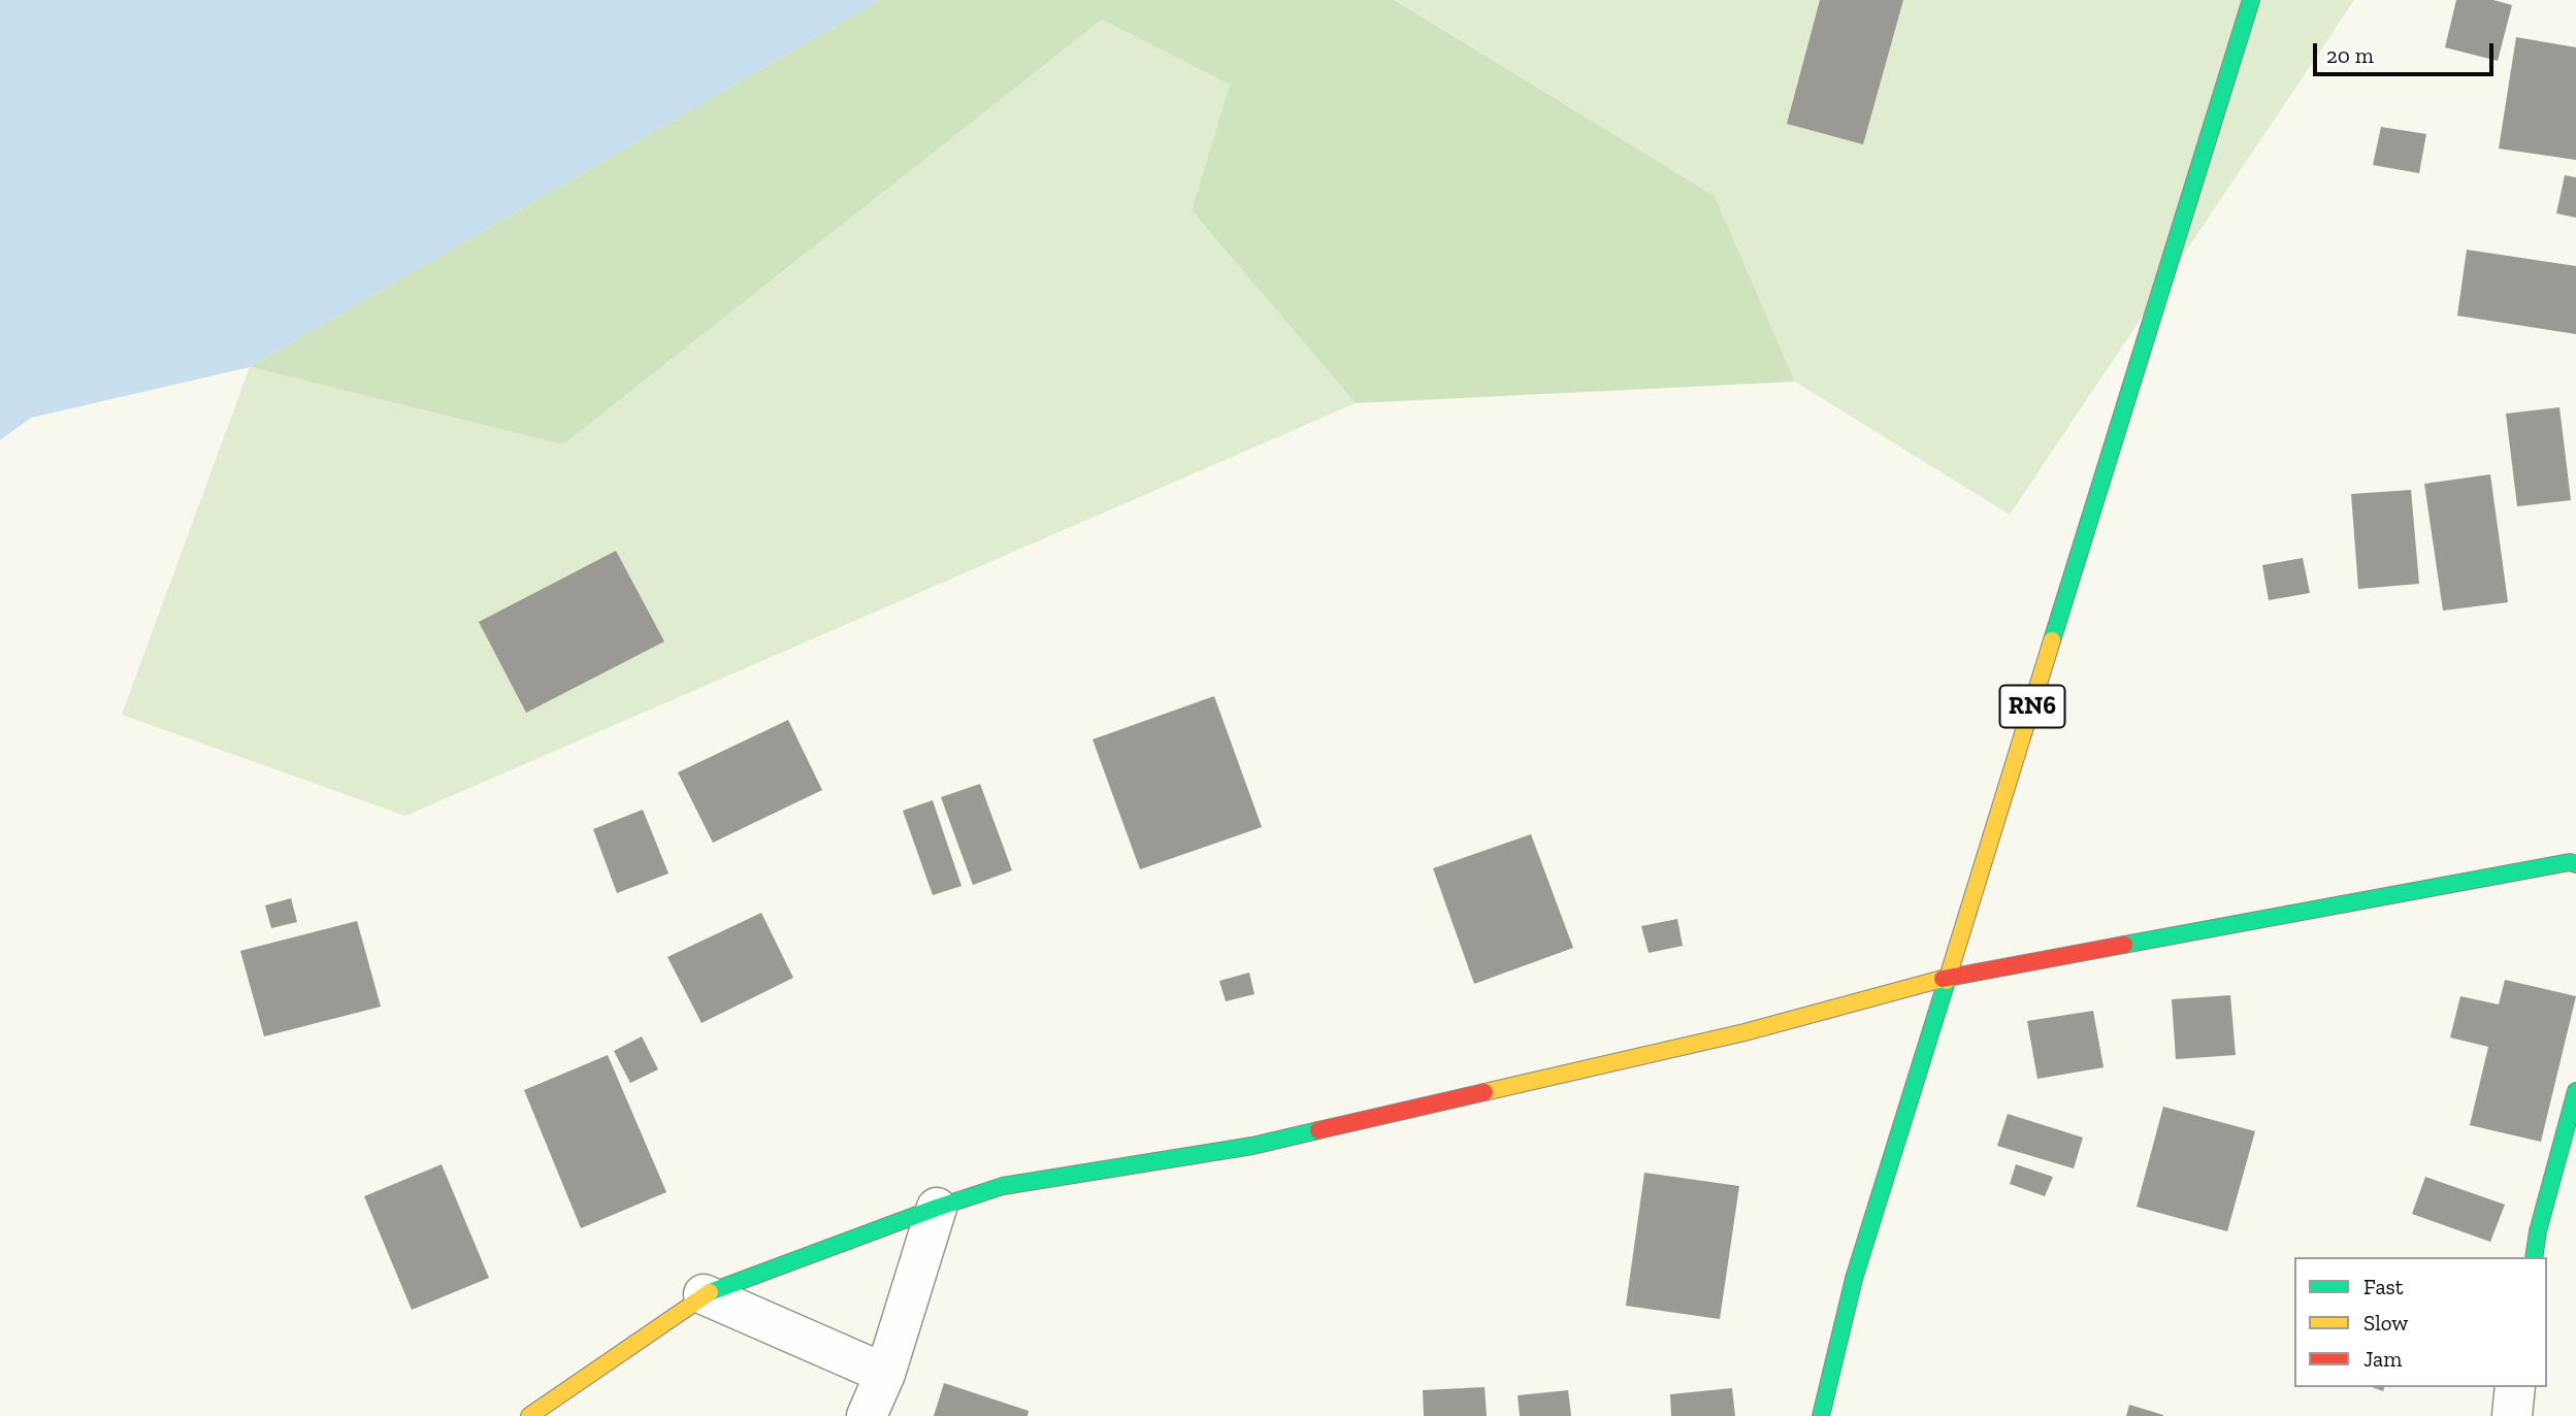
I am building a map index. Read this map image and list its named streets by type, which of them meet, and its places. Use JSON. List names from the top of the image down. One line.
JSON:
{"streets":{"main road":["RN6"]},"legend":["Fast","Slow","Jam"],"scale_bar":"20 m"}
